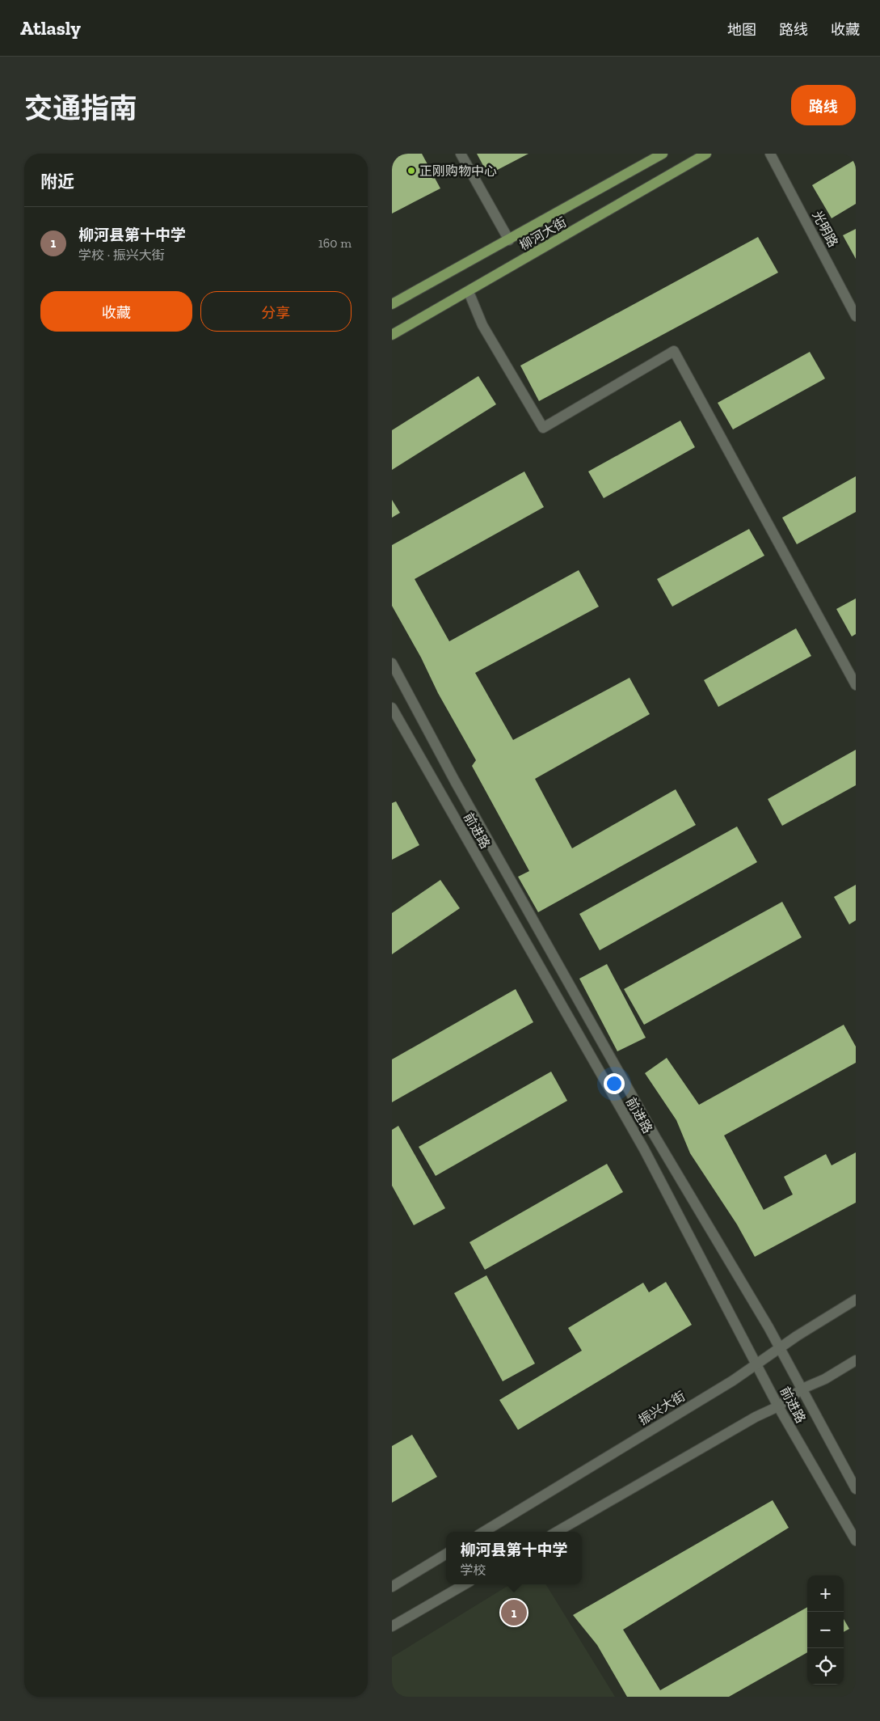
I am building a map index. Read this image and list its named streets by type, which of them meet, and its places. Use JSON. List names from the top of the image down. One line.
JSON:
{"streets":{"main road":["柳河大街"],"street":["光明路","前进路","振兴大街"]},"crossings":[["前进路","振兴大街"]],"places":["正刚购物中心"],"page":{"header":"Atlasly","nav":["地图","路线","收藏"],"title":"交通指南","buttons":["路线",["收藏","分享"]],"heading":"附近","list":[{"mark":"1","name":"柳河县第十中学","note":"学校 · 振兴大街","value":"160 m"}],"popup":["柳河县第十中学","学校"],"map_buttons":["+","−"],"pins":"1"}}
